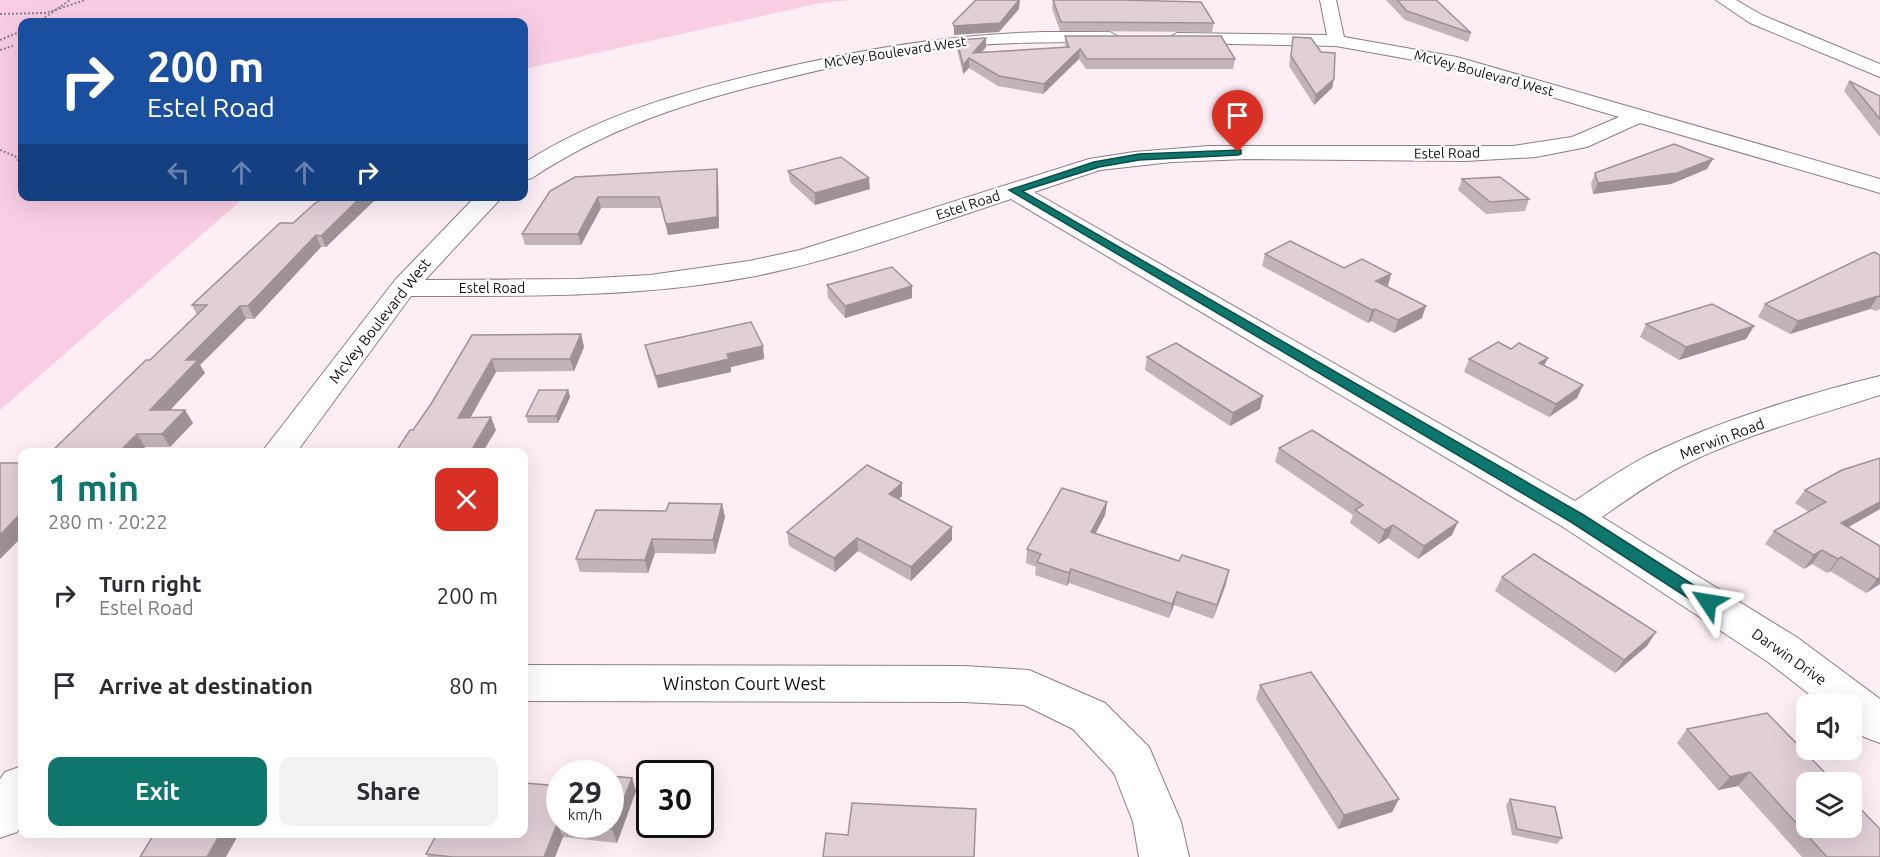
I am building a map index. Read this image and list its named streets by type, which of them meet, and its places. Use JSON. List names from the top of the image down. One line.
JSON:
{"streets":{"street":["McVey Boulevard West","Estel Road","Merwin Road","Darwin Drive","Winston Court West"]},"crossings":[["McVey Boulevard West","Estel Road"],["Estel Road","Darwin Drive"],["Merwin Road","Darwin Drive"]],"page":{"turn":["200 m","Estel Road"],"heading":["1 min","280 m · 20:22"],"list":[{"name":"Turn right","note":"Estel Road","value":"200 m"},{"name":"Arrive at destination","value":"80 m"}],"buttons":["Exit","Share"],"speed":"29 km/h","limit":"30"}}
